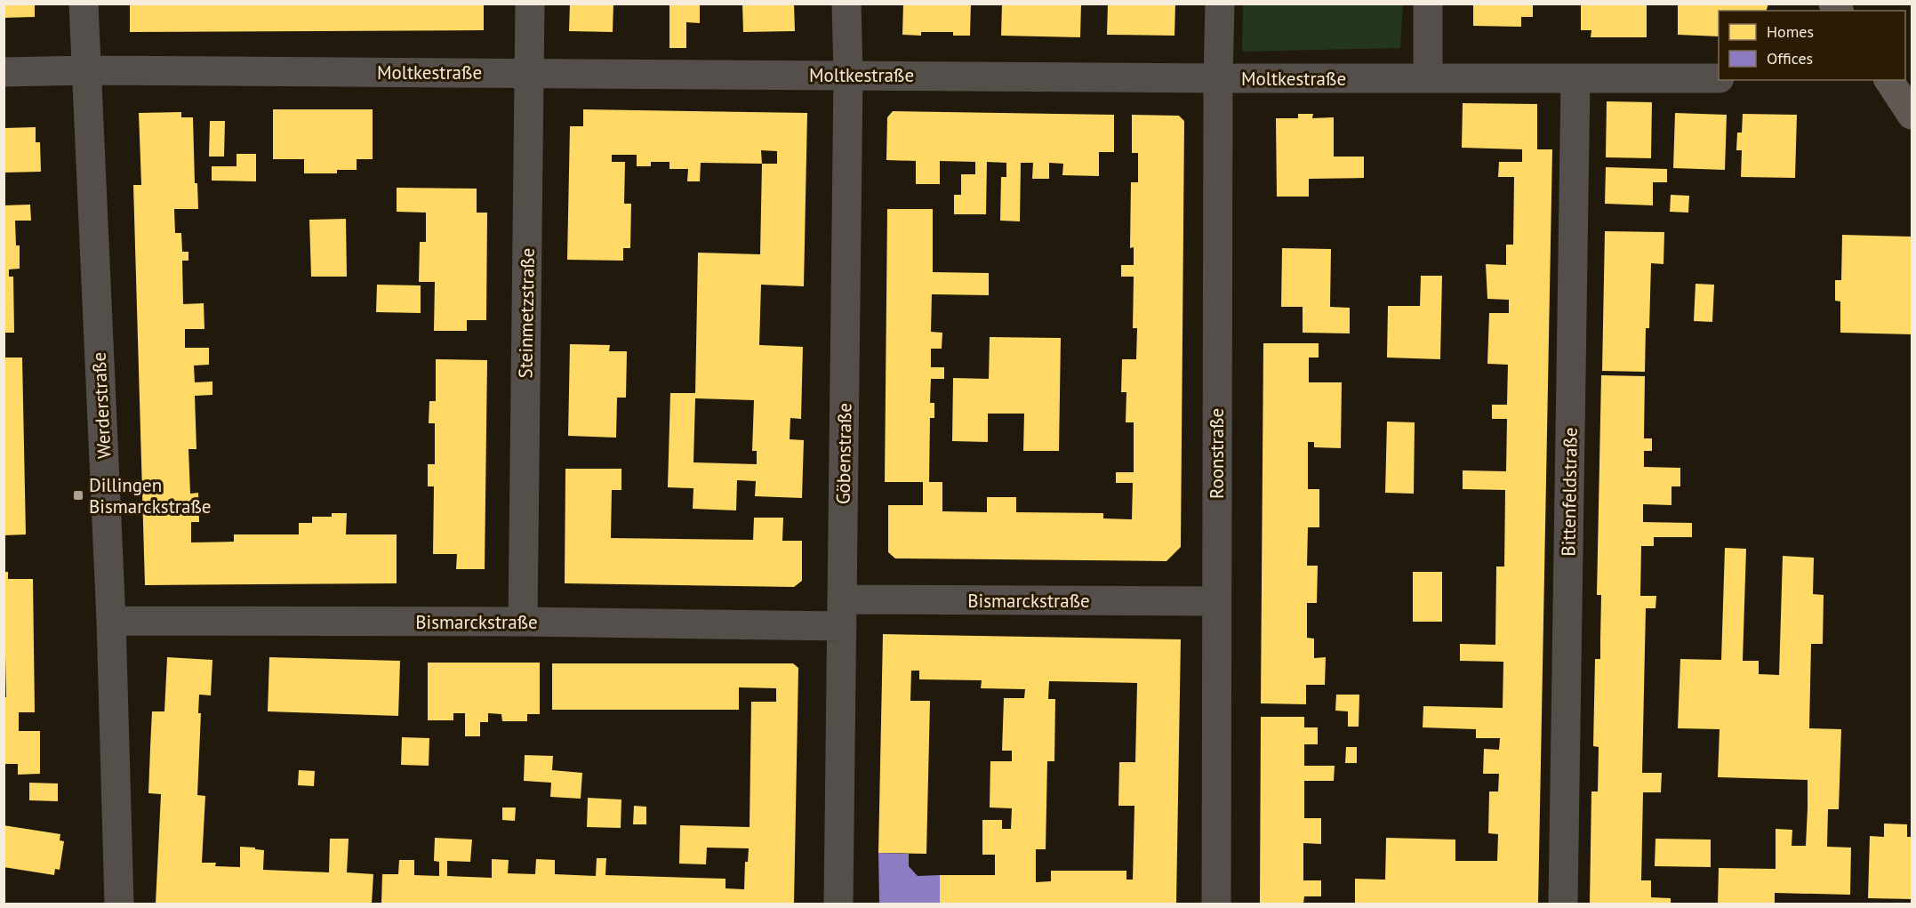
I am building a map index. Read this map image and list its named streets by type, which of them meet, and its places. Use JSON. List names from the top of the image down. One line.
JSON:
{"streets":{"street":["Moltkestraße","Steinmetzstraße","Werderstraße","Göbenstraße","Roonstraße","Bittenfeldstraße","Bismarckstraße"]},"crossings":[["Moltkestraße","Steinmetzstraße"],["Moltkestraße","Werderstraße"],["Moltkestraße","Göbenstraße"],["Moltkestraße","Roonstraße"],["Moltkestraße","Bittenfeldstraße"],["Steinmetzstraße","Bismarckstraße"],["Werderstraße","Bismarckstraße"],["Göbenstraße","Bismarckstraße"],["Roonstraße","Bismarckstraße"]],"places":{"transit":["Dillingen Bismarckstraße"]},"legend":["Homes","Offices"]}
